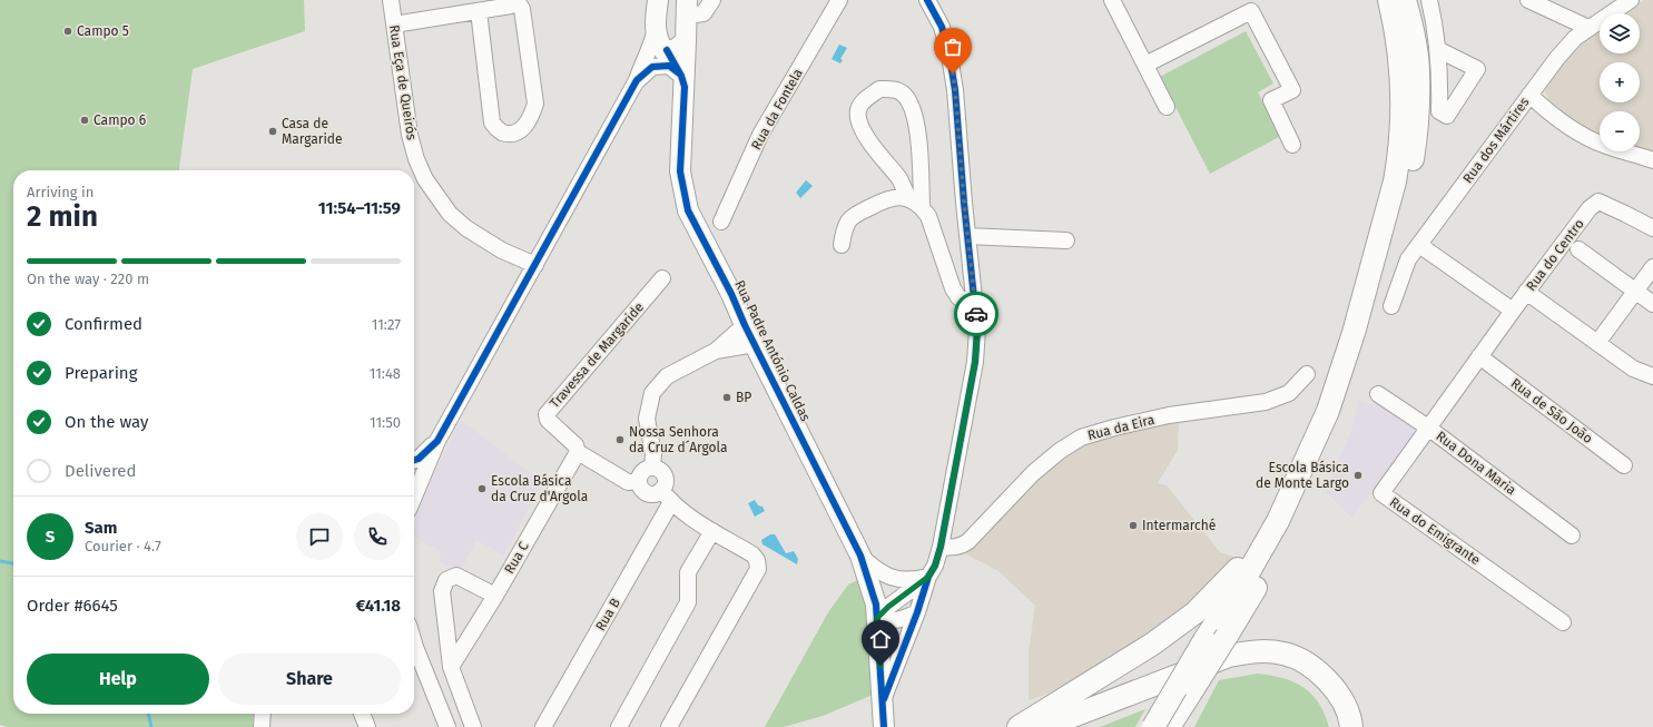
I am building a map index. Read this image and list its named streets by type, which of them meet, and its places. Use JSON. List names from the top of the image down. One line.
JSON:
{"streets":{"main road":["Rua Padre António Caldas"],"street":["Rua Eça de Queirós","Rua da Fontela","Rua dos Mártires","Rua do Centro","Travessa de Margaride","Rua de São João","Rua da Eira","Rua Dona Maria","Rua do Emigrante","Rua C","Rua B"]},"crossings":[["Rua do Centro","Rua do Emigrante"],["Travessa de Margaride","Rua C"],["Rua de São João","Rua do Emigrante"],["Rua Dona Maria","Rua do Emigrante"]],"places":["Campo 5","Campo 6","Casa de Margaride","BP","Nossa Senhora da Cruz d´Argola","Escola Básica de Monte Largo","Escola Básica da Cruz d'Argola","Intermarché"],"page":{"map_buttons":["+","−"],"heading":["2 min","Arriving in","11:54–11:59"],"panel":["Sam","Courier · 4.7","Order #6645","€41.18"],"bar":"On the way · 220 m","list":[["Confirmed","11:27"],["Preparing","11:48"],["On the way","11:50"],"Delivered"],"round":"S","buttons":["Help","Share"]}}
